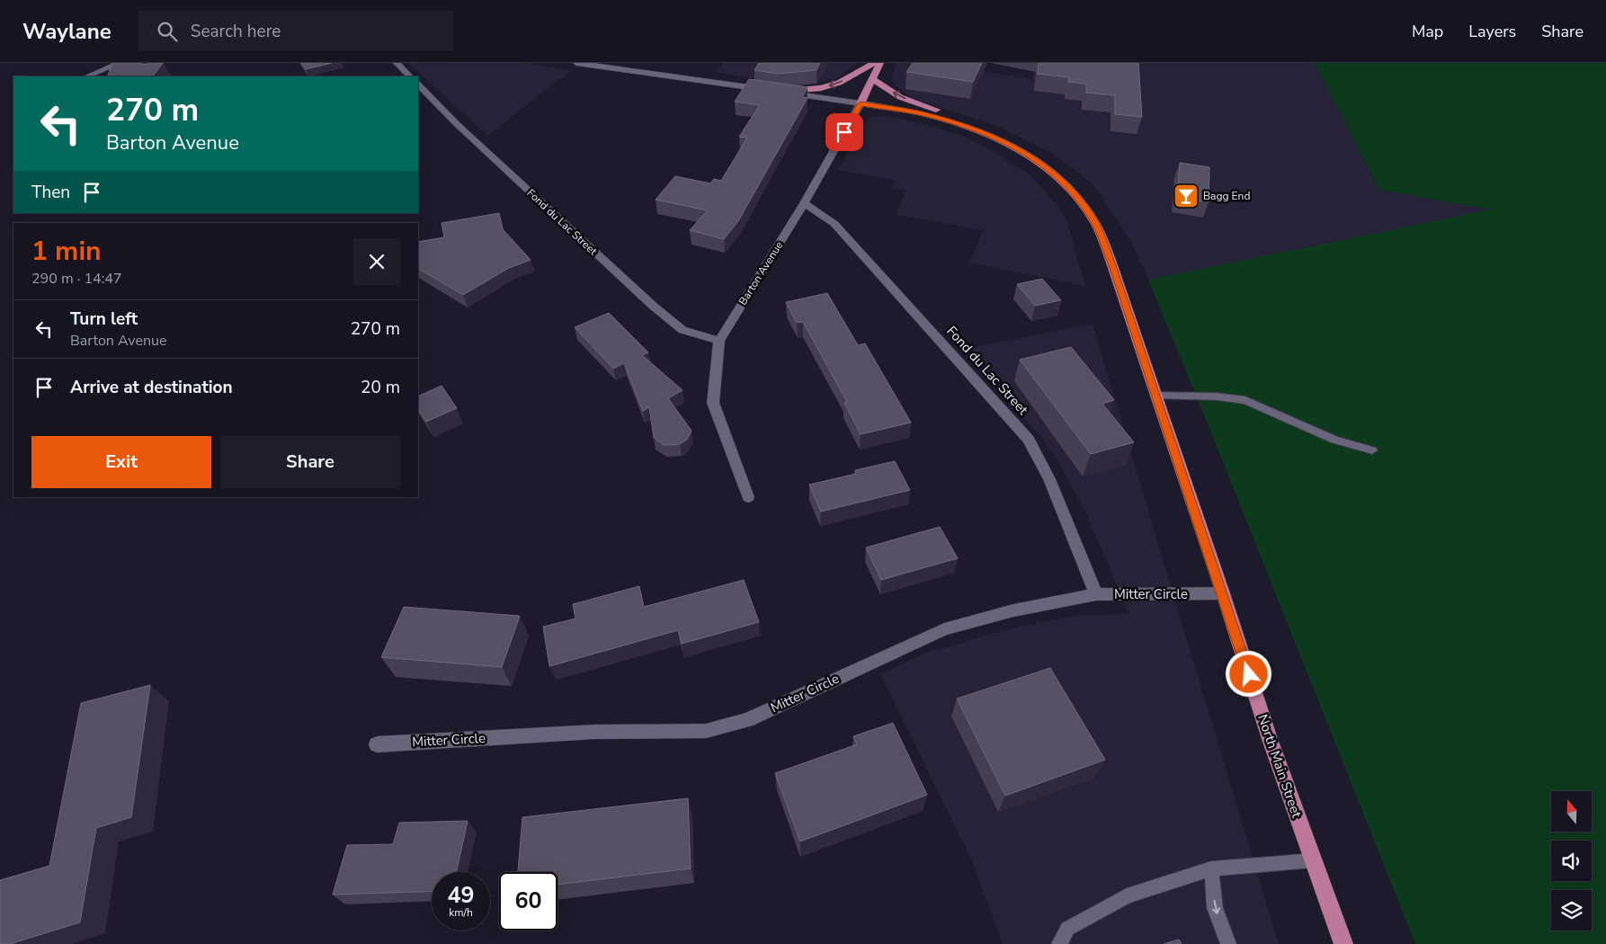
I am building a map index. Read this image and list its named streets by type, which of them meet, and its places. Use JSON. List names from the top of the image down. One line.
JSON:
{"streets":{"main road":["Barton Avenue","North Main Street"],"street":["Fond du Lac Street","Mitter Circle"]},"crossings":[["Fond du Lac Street","Barton Avenue"],["Fond du Lac Street","Mitter Circle"],["Barton Avenue","North Main Street"],["Mitter Circle","North Main Street"]],"places":{"bar":["Bagg End"]},"north":"top","page":{"header":"Waylane","search":"Search here","nav":["Map","Layers","Share"],"turn":["270 m","Barton Avenue"],"then":"Then","heading":["1 min","290 m · 14:47"],"list":[{"name":"Turn left","note":"Barton Avenue","value":"270 m"},{"name":"Arrive at destination","value":"20 m"}],"buttons":["Exit","Share"],"speed":"49 km/h","limit":"60"}}
